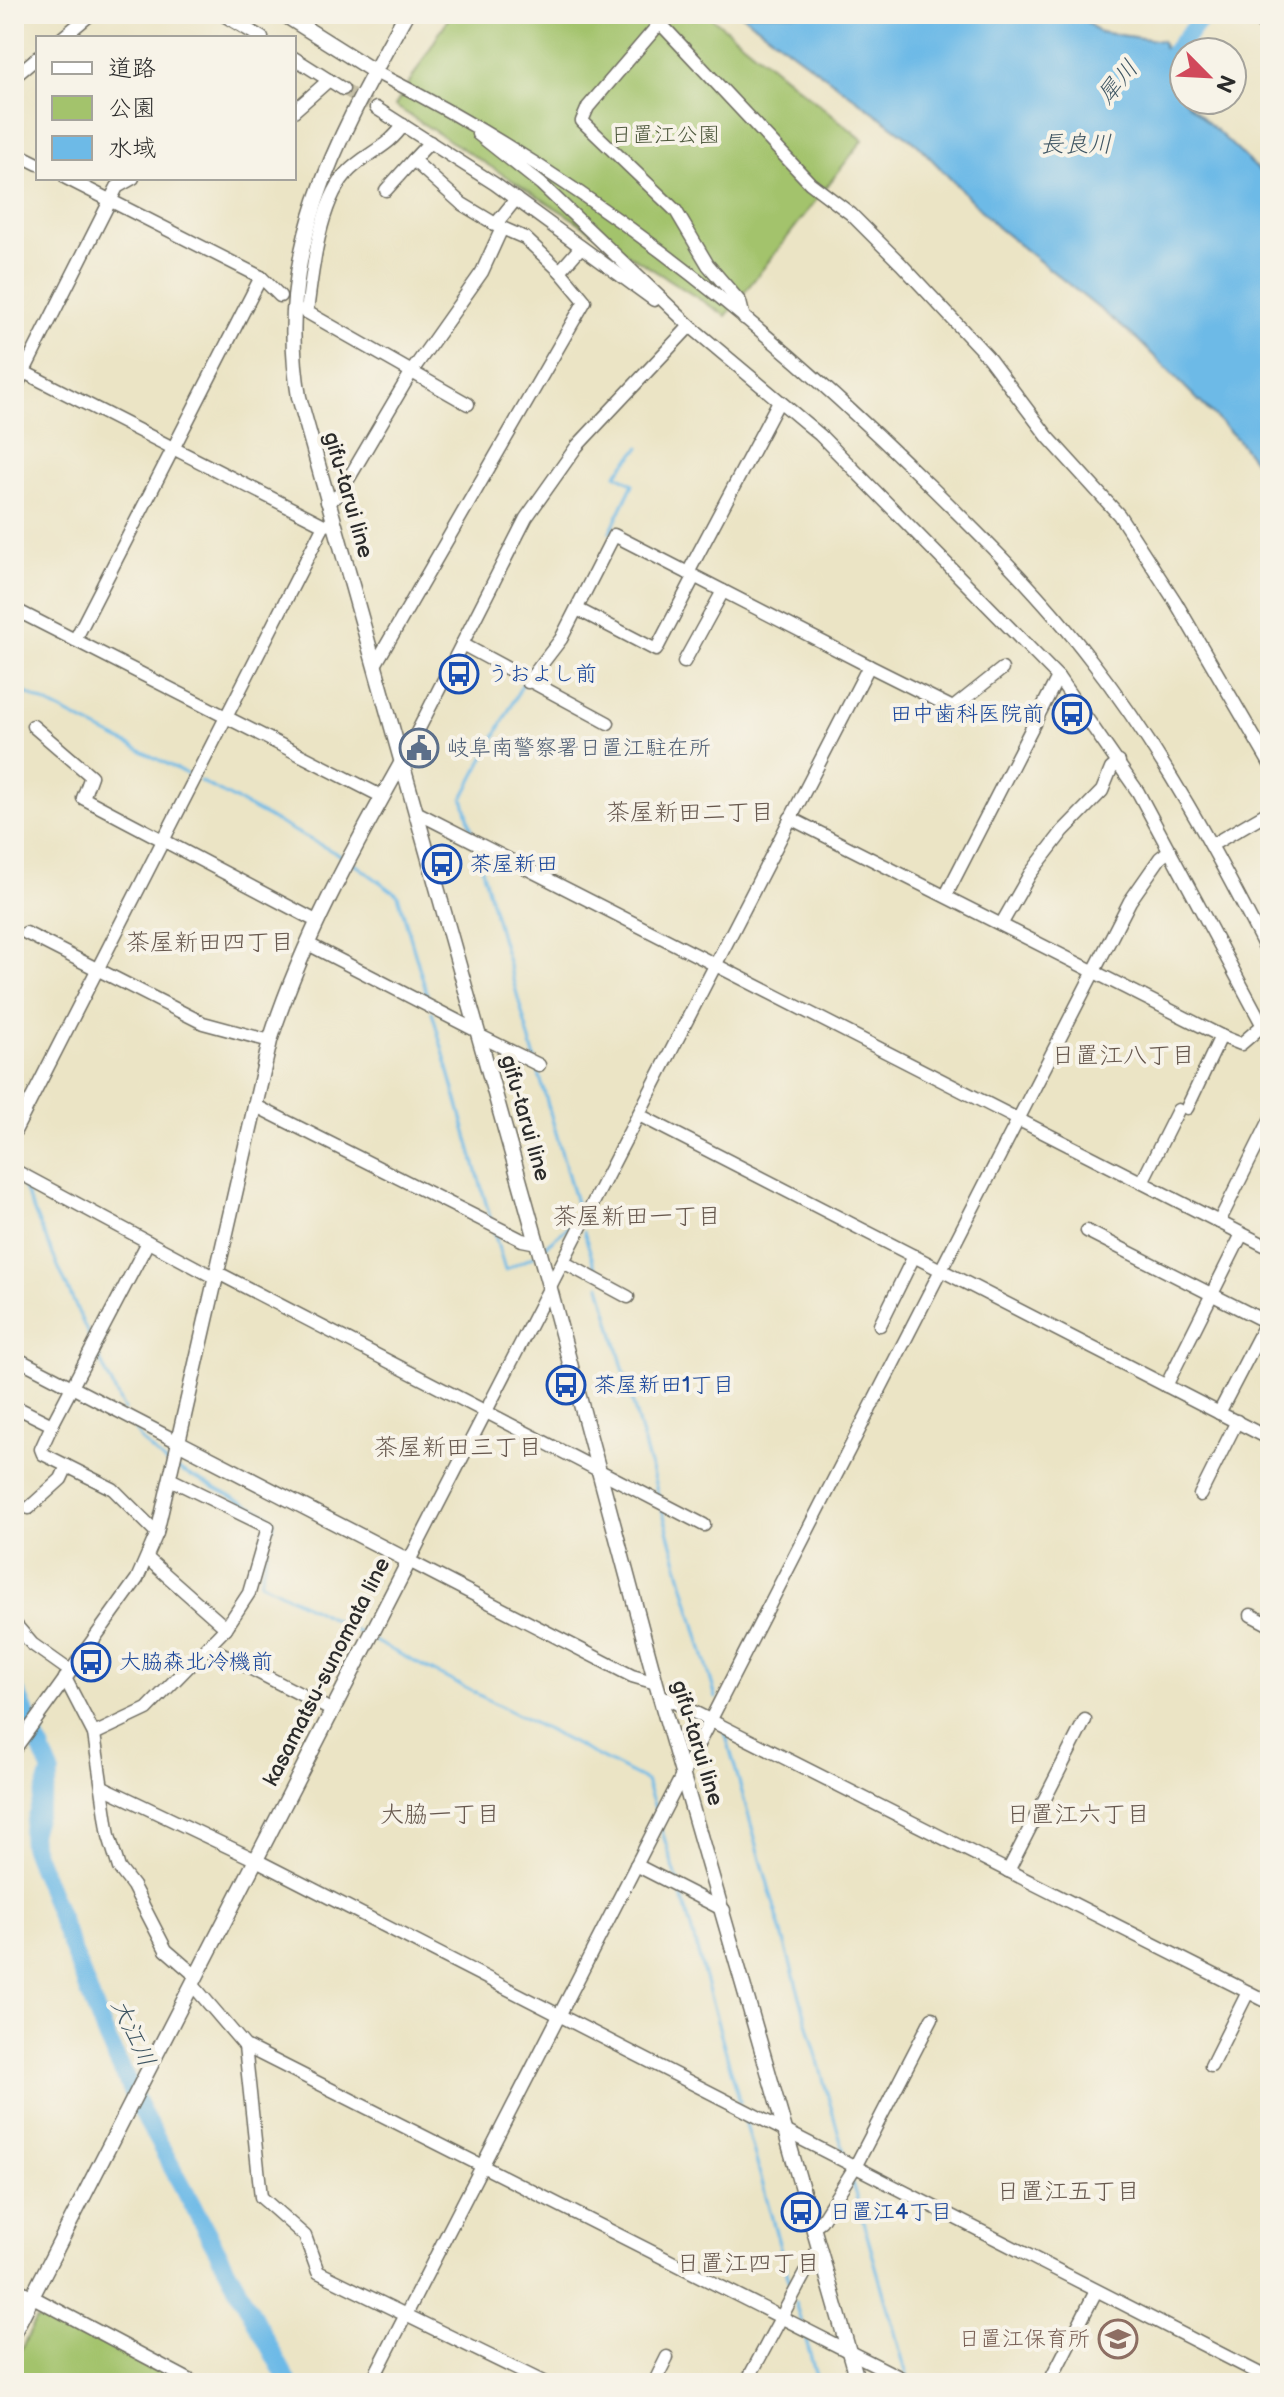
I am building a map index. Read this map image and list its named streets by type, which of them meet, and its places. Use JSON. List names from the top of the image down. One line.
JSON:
{"streets":{"main road":["gifu-tarui line","kasamatsu-sunomata line"]},"districts":["茶屋新田二丁目","茶屋新田四丁目","日置江八丁目","茶屋新田一丁目","茶屋新田三丁目","大脇一丁目","日置江六丁目","日置江五丁目","日置江四丁目"],"water":["犀川","長良川","大江川"],"parks":["日置江公園"],"places":{"bus stop":["うおよし前","田中歯科医院前","茶屋新田","茶屋新田1丁目","大脇森北冷機前","日置江4丁目"],"public building":["岐阜南警察署日置江駐在所"],"school or university":["日置江保育所"]},"legend":["道路","公園","水域"],"north":"bottom right"}
